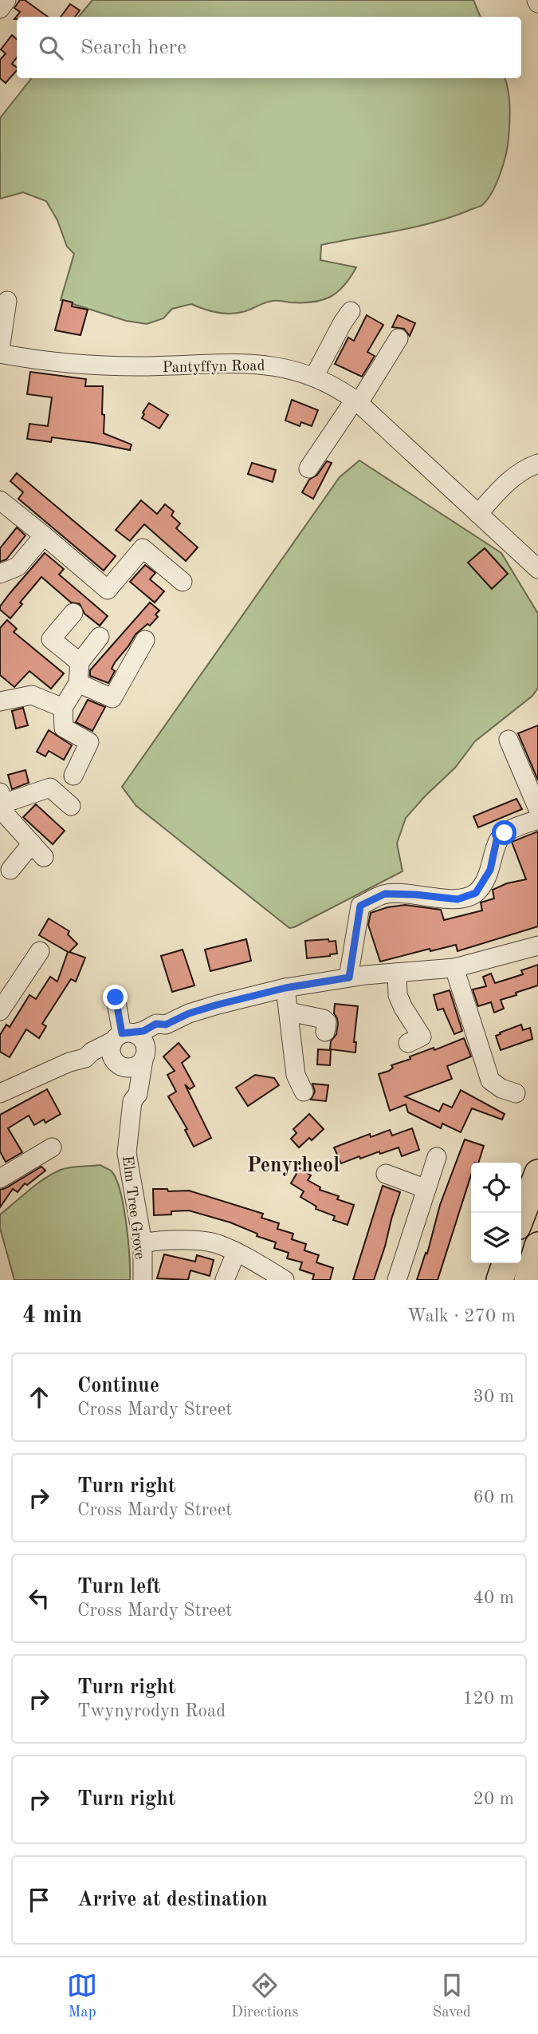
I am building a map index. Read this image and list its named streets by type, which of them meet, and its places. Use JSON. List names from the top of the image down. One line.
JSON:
{"streets":{"street":["Pantyffyn Road","Elm Tree Grove"]},"districts":["Penyrheol"],"page":{"search":"Search here","heading":["4 min","Walk · 270 m"],"list":[["Continue","Cross Mardy Street","30 m"],["Turn right","Cross Mardy Street","60 m"],["Turn left","Cross Mardy Street","40 m"],["Turn right","Twynyrodyn Road","120 m"],["Turn right","20 m"],"Arrive at destination"],"nav":["Map","Directions","Saved"]}}
